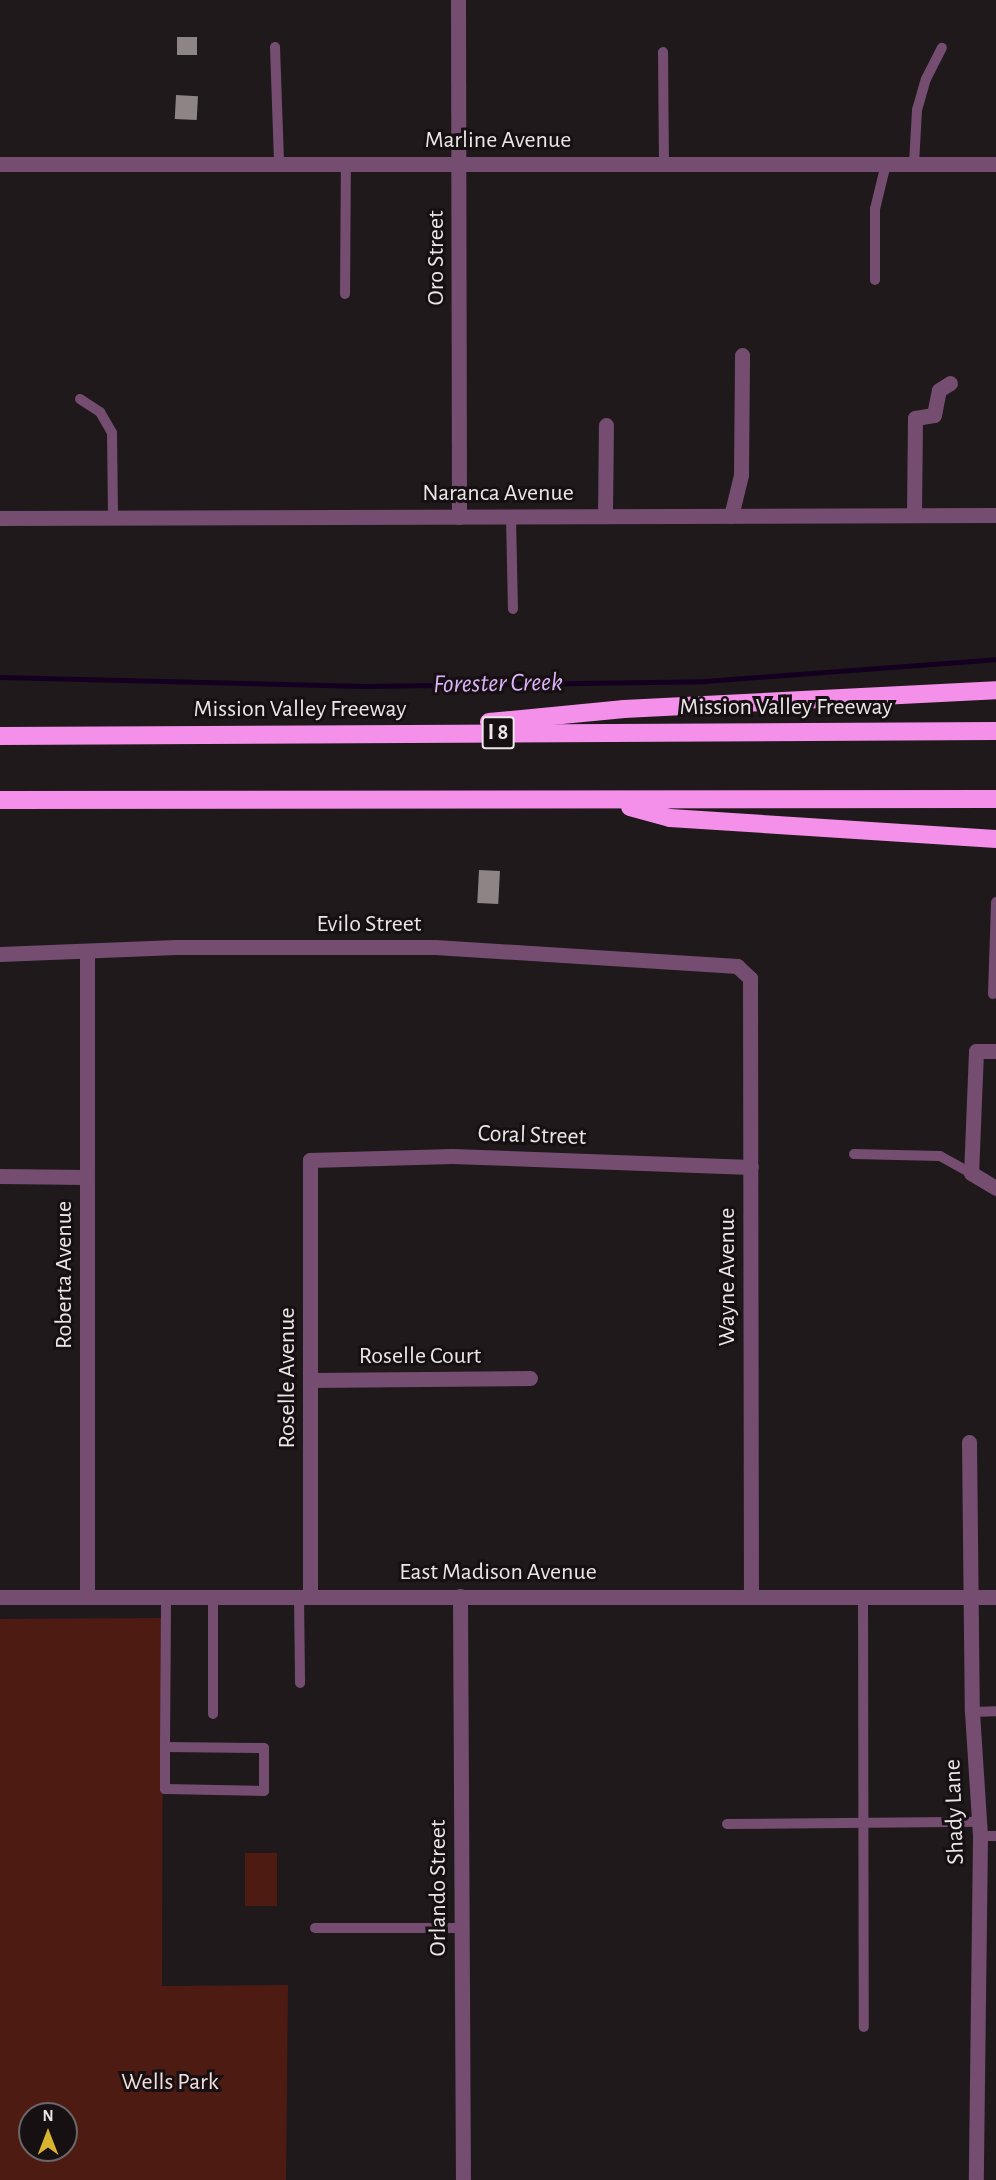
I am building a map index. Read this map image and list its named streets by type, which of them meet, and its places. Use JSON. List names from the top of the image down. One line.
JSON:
{"streets":{"highway":["Mission Valley Freeway","I 8"],"street":["Marline Avenue","Oro Street","Naranca Avenue","Evilo Street","Coral Street","Roberta Avenue","Wayne Avenue","Roselle Court","Roselle Avenue","East Madison Avenue","Shady Lane","Orlando Street"]},"crossings":[["Marline Avenue","Oro Street"],["Oro Street","Naranca Avenue"],["Evilo Street","Roberta Avenue"],["Evilo Street","Wayne Avenue"],["Coral Street","Wayne Avenue"],["Coral Street","Roselle Avenue"],["Roberta Avenue","East Madison Avenue"],["Wayne Avenue","East Madison Avenue"],["Roselle Court","Roselle Avenue"],["Roselle Avenue","East Madison Avenue"],["East Madison Avenue","Shady Lane"],["East Madison Avenue","Orlando Street"]],"water":["Forester Creek"],"parks":["Wells Park"],"north":"top"}
